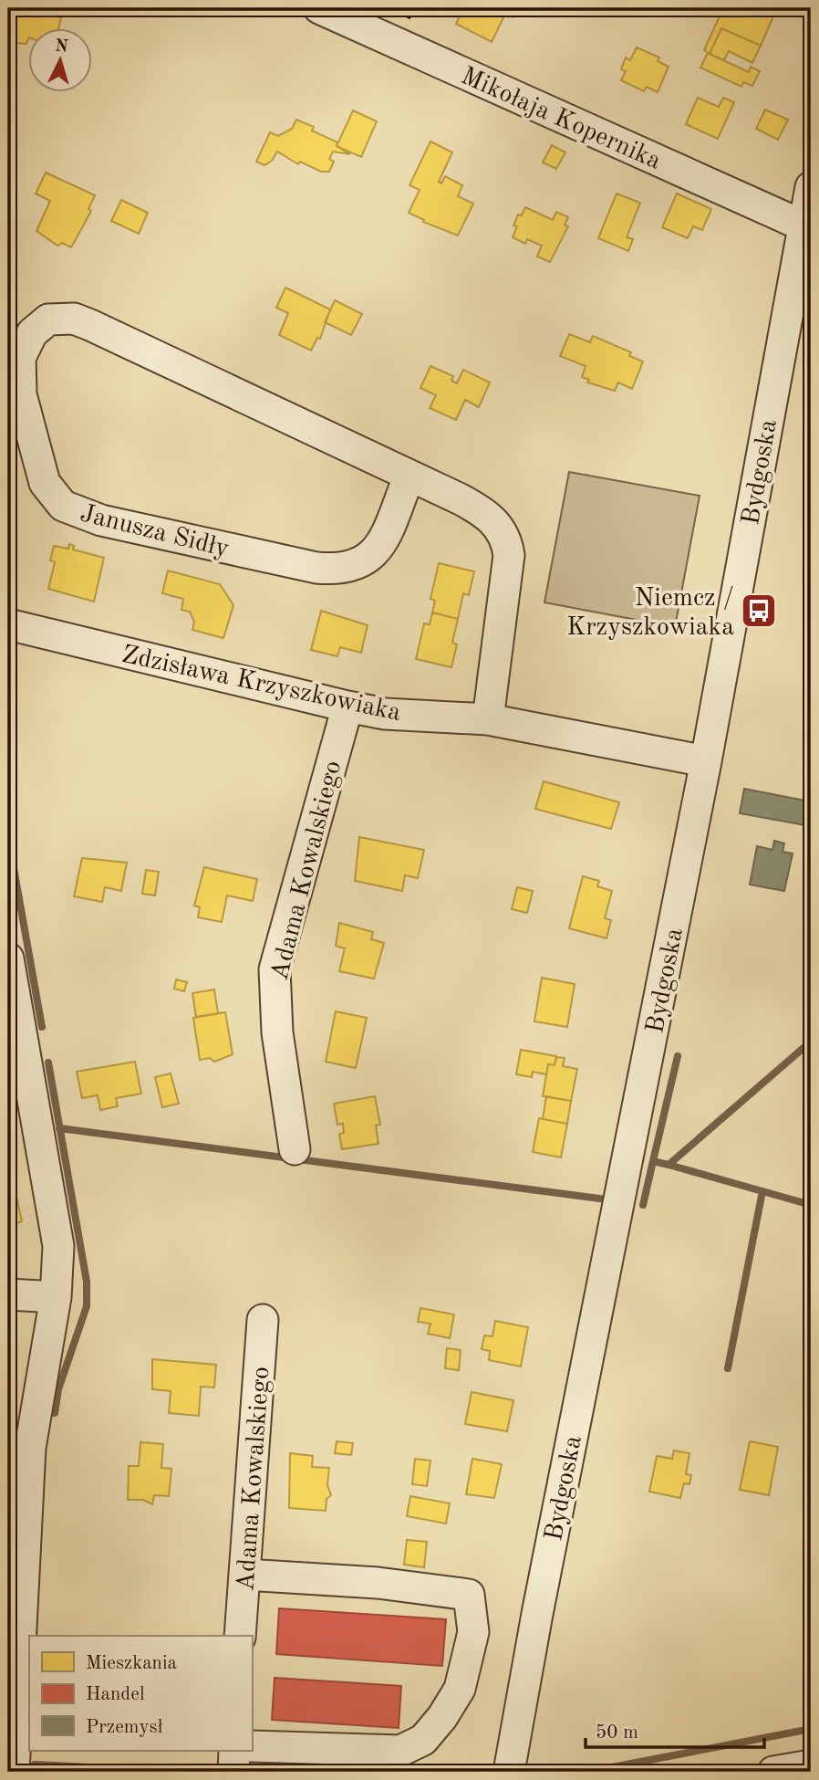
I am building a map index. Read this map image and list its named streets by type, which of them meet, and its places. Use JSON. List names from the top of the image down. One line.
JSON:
{"streets":{"street":["Mikołaja Kopernika","Bydgoska","Janusza Sidły","Zdzisława Krzyszkowiaka","Adama Kowalskiego"]},"crossings":[["Mikołaja Kopernika","Bydgoska"],["Bydgoska","Zdzisława Krzyszkowiaka"],["Janusza Sidły","Zdzisława Krzyszkowiaka"],["Zdzisława Krzyszkowiaka","Adama Kowalskiego"]],"places":{"bus stop":["Niemcz / Krzyszkowiaka"]},"legend":["Mieszkania","Handel","Przemysł"],"scale_bar":"50 m","north":"top"}
